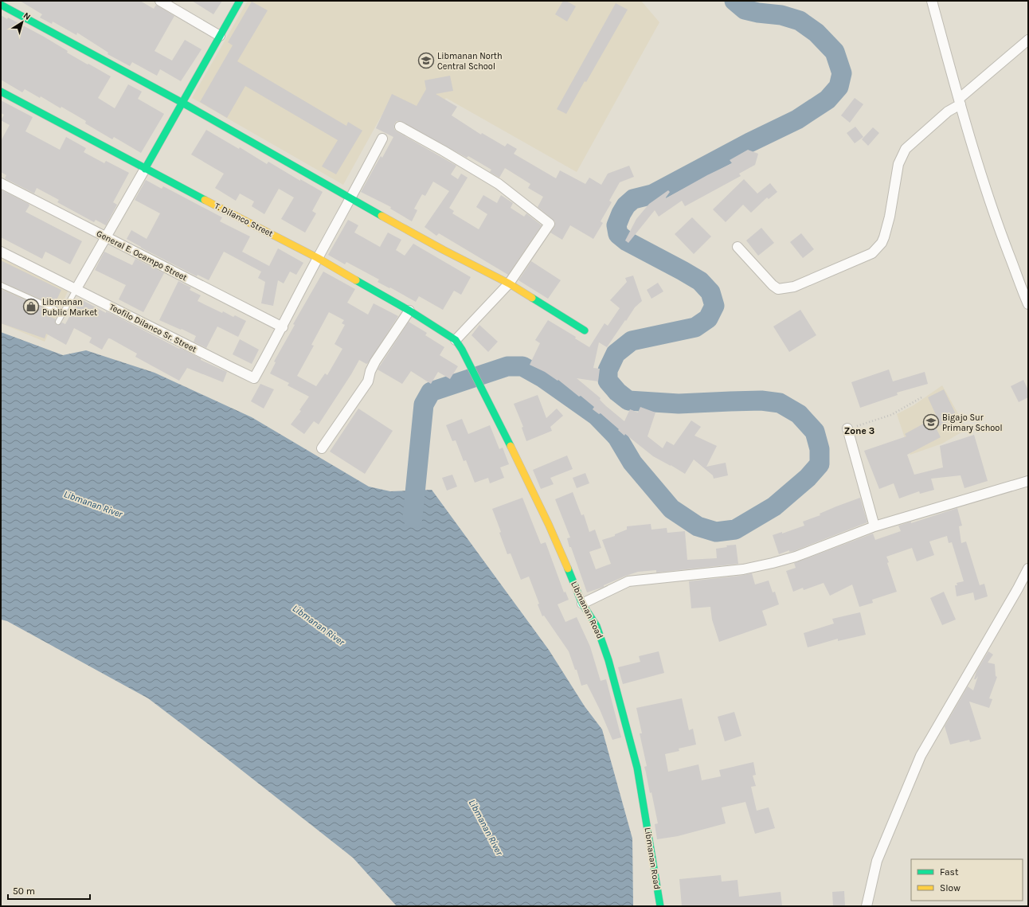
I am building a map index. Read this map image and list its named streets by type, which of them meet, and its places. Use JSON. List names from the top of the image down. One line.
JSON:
{"streets":{"main road":["T. Dilanco Street","Libmanan Road"],"street":["General E. Ocampo Street","Teofilo Dilanco Sr. Street"]},"crossings":[["T. Dilanco Street","Libmanan Road"],["General E. Ocampo Street","Teofilo Dilanco Sr. Street"]],"districts":["Zone 3"],"water":["Libmanan River"],"places":{"school or university":["Libmanan North Central School","Bigajo Sur Primary School"],"shop":["Libmanan Public Market"]},"legend":["Fast","Slow"],"scale_bar":"50 m","north":"top right"}
